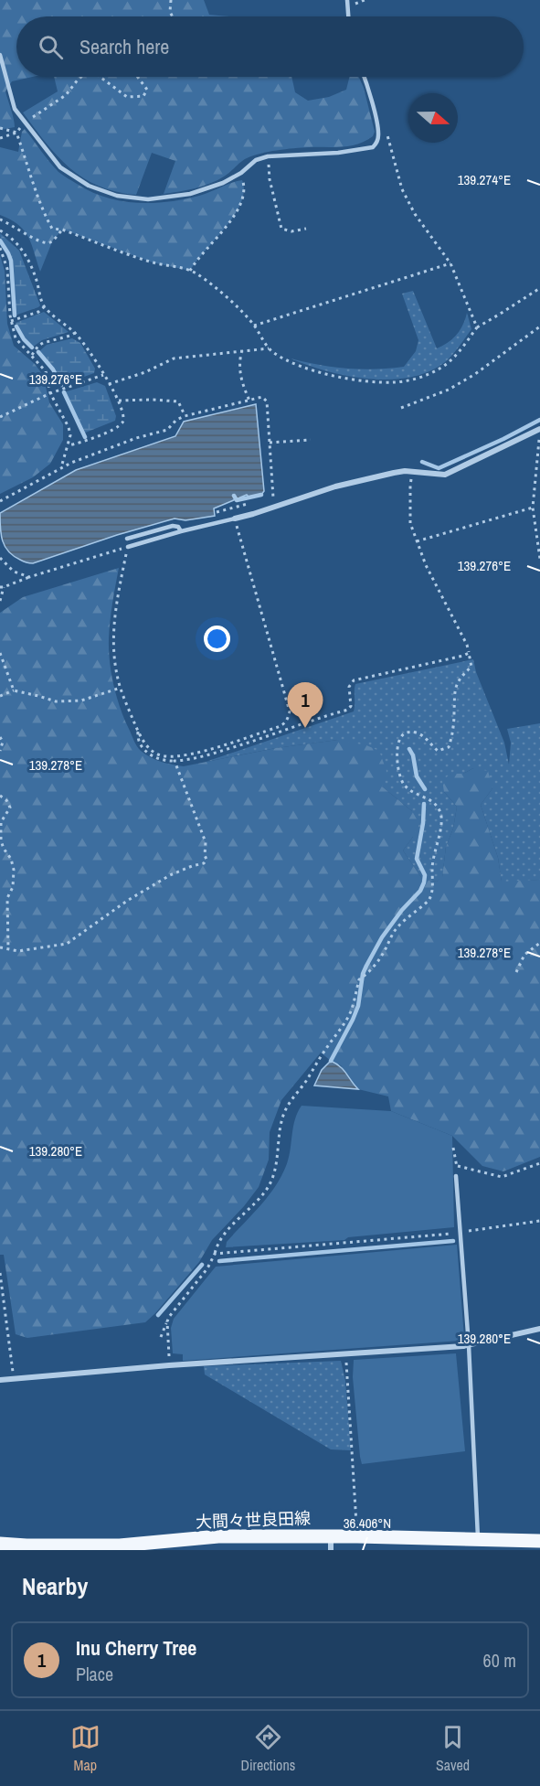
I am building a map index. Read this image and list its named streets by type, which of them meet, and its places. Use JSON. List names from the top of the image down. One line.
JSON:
{"streets":{"main road":["大間々世良田線"]},"north":"right","page":{"search":"Search here","pins":"1","heading":"Nearby","list":[{"mark":"1","name":"Inu Cherry Tree","note":"Place","value":"60 m"}],"nav":["Map","Directions","Saved"]},"coordinates":["139.274°E","139.276°E","139.278°E","139.280°E","36.406°N"]}
